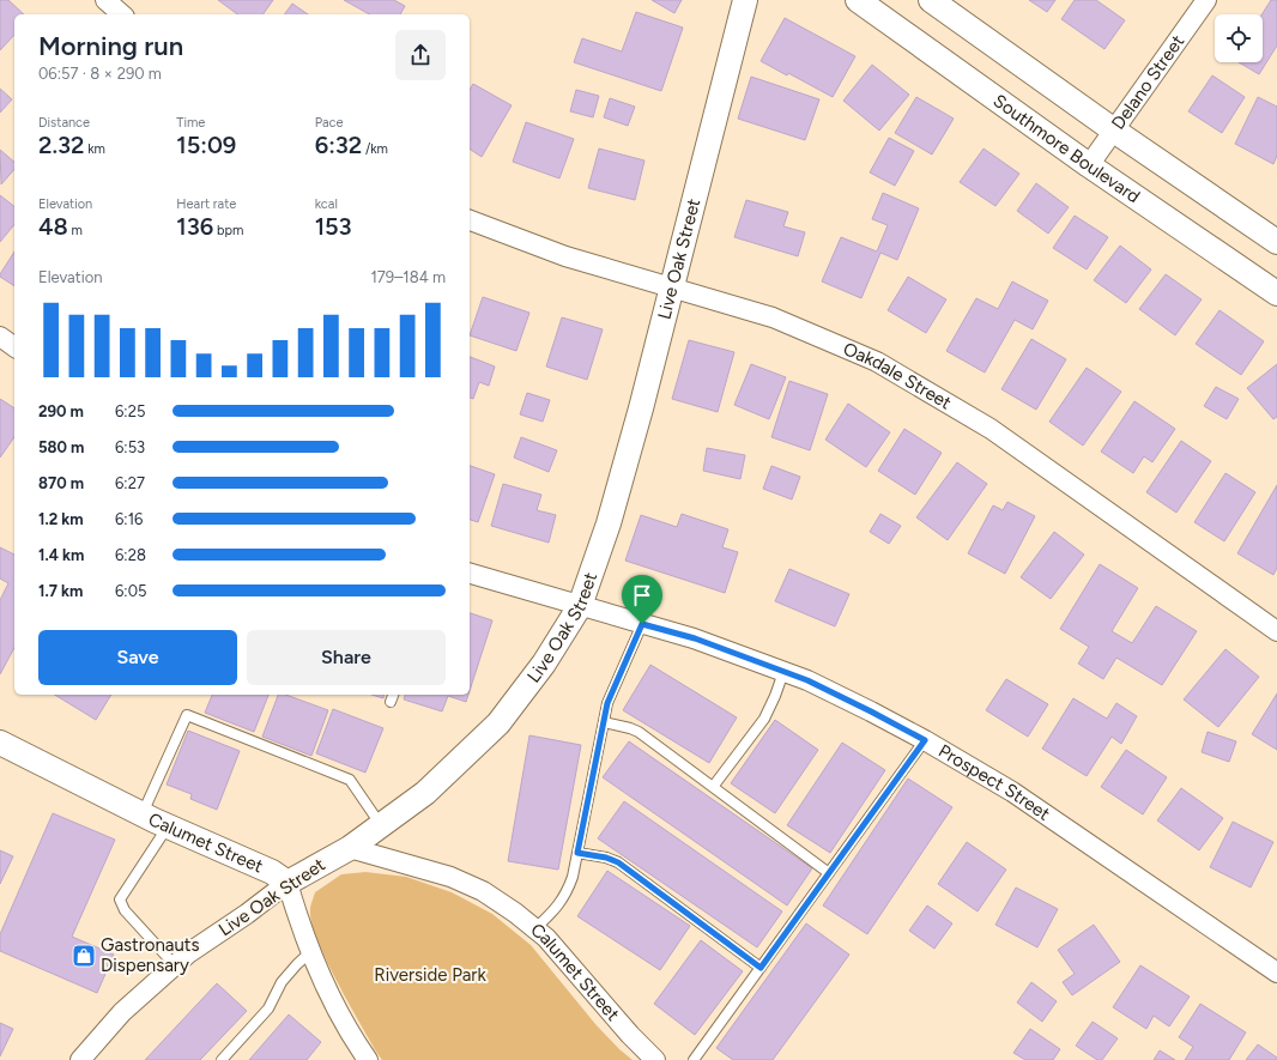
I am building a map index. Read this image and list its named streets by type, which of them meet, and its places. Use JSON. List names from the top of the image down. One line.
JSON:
{"streets":{"street":["Delano Street","Southmore Boulevard","Live Oak Street","Oakdale Street","Prospect Street","Calumet Street"]},"crossings":[["Delano Street","Southmore Boulevard"],["Live Oak Street","Oakdale Street"],["Live Oak Street","Prospect Street"],["Live Oak Street","Calumet Street"]],"parks":["Riverside Park"],"places":{"shop":["Gastronauts Dispensary"]},"page":{"heading":["Morning run","06:57 · 8 × 290 m"],"stats":[["Distance","2.32 km"],["Time","15:09"],["Pace","6:32 /km"],["Elevation","48 m"],["Heart rate","136 bpm"],["kcal","153"]],"chart":["Elevation","179–184 m"],"list":[{"name":"290 m","note":"6:25"},{"name":"580 m","note":"6:53"},{"name":"870 m","note":"6:27"},{"name":"1.2 km","note":"6:16"},{"name":"1.4 km","note":"6:28"},{"name":"1.7 km","note":"6:05"}],"buttons":["Save","Share"]}}
